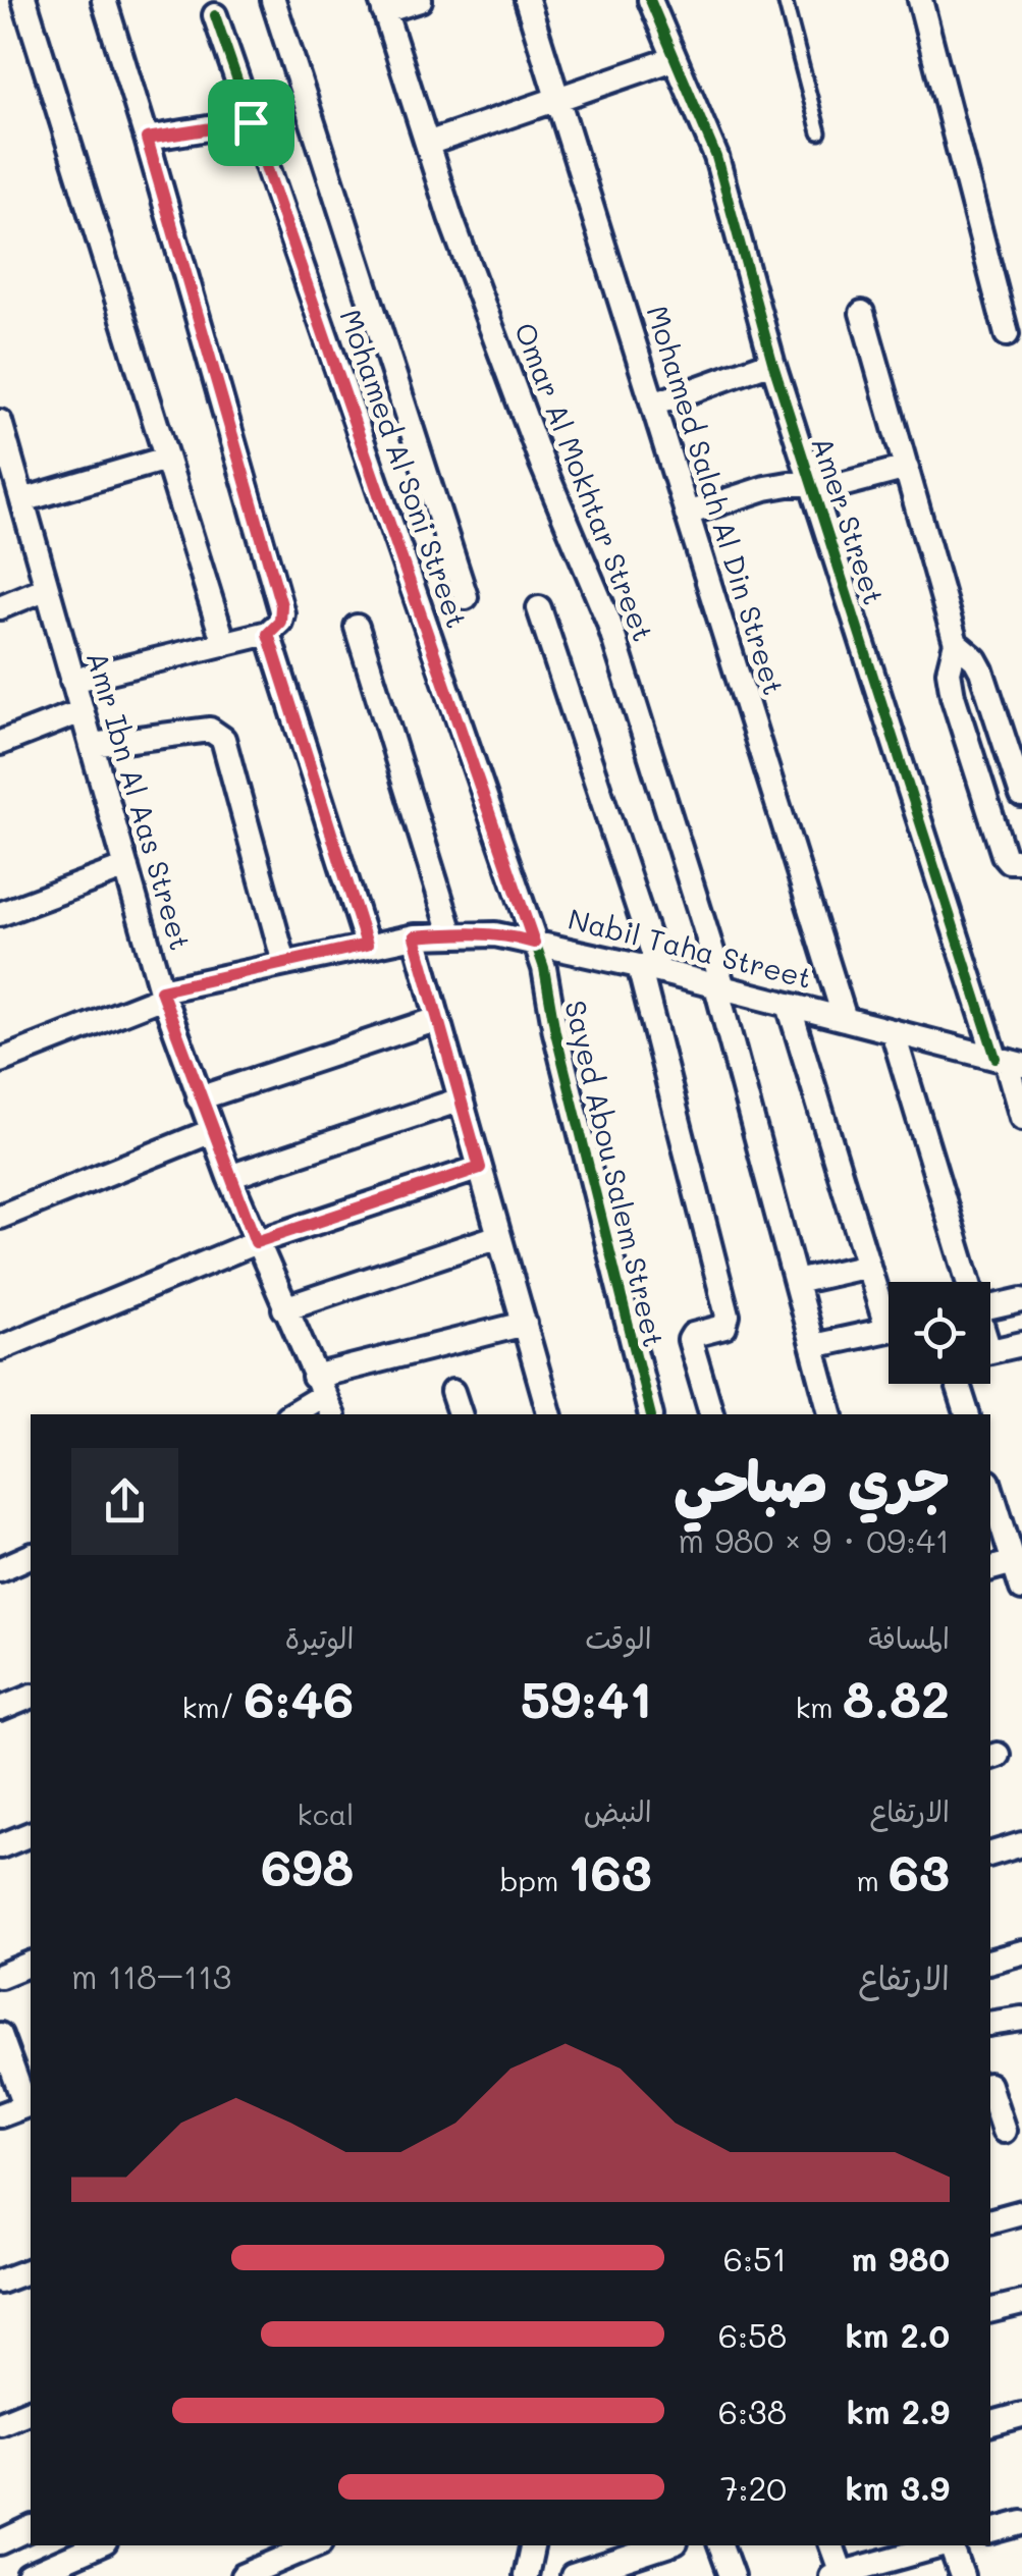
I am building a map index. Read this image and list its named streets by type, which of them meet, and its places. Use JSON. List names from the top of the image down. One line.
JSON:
{"streets":{"street":["Mohamed Al Soni Street","Omar Al Mokhtar Street","Mohamed Salah Al Din Street","Amer Street","Amr Ibn Al Aas Street","Nabil Taha Street","Sayed Abou Salem Street"]},"crossings":[["Mohamed Al Soni Street","Nabil Taha Street"],["Mohamed Al Soni Street","Sayed Abou Salem Street"],["Omar Al Mokhtar Street","Nabil Taha Street"],["Mohamed Salah Al Din Street","Nabil Taha Street"],["Amer Street","Nabil Taha Street"],["Amr Ibn Al Aas Street","Nabil Taha Street"],["Nabil Taha Street","Sayed Abou Salem Street"]],"page":{"heading":["جري صباحي","09:41 · 9 × 980 m"],"stats":[["المسافة","8.82 km"],["الوقت","59:41"],["الوتيرة","6:46 /km"],["الارتفاع","63 m"],["النبض","163 bpm"],["kcal","698"]],"chart":["الارتفاع","113–118 m"],"list":[{"name":"980 m","note":"6:51"},{"name":"2.0 km","note":"6:58"},{"name":"2.9 km","note":"6:38"},{"name":"3.9 km","note":"7:20"}]}}
